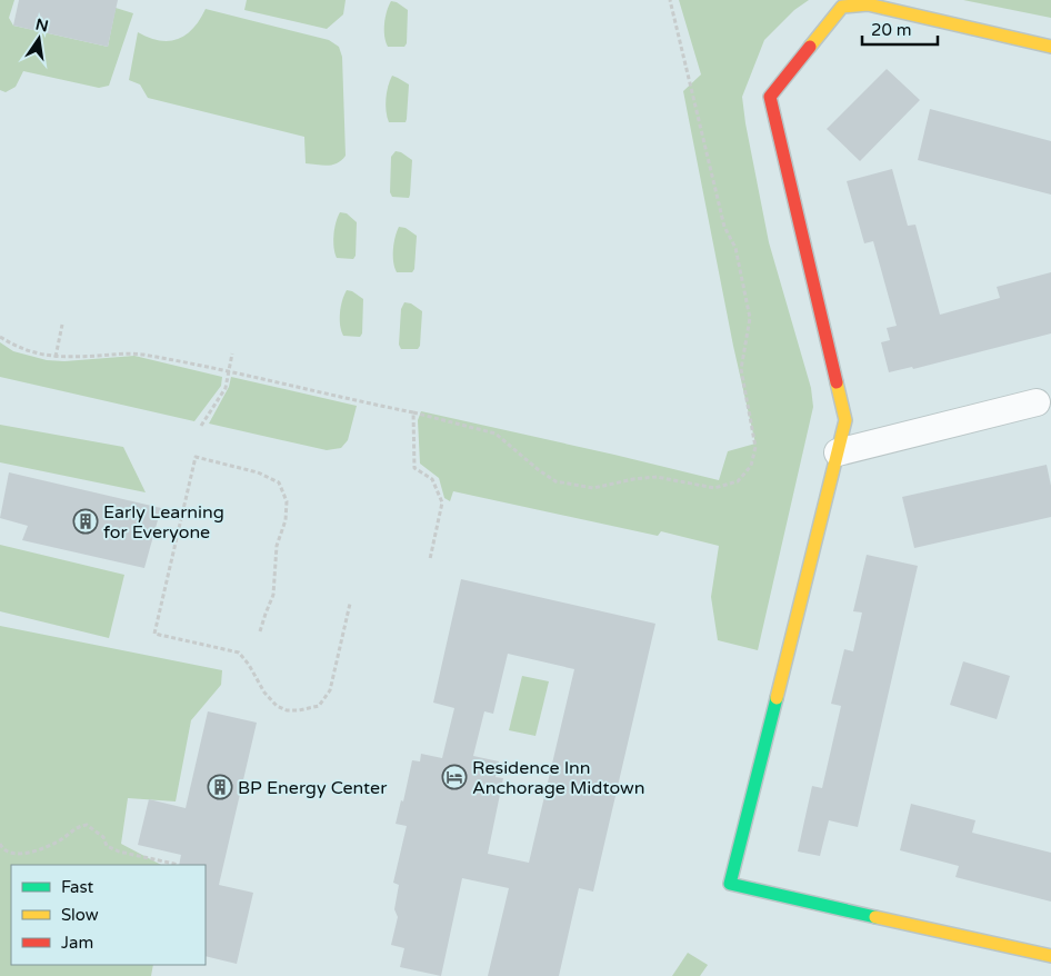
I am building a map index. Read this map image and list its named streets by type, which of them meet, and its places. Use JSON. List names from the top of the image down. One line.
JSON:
{"places":{"building":["Early Learning for Everyone","BP Energy Center"],"hotel":["Residence Inn Anchorage Midtown"]},"legend":["Fast","Slow","Jam"],"scale_bar":"20 m","north":"top"}
